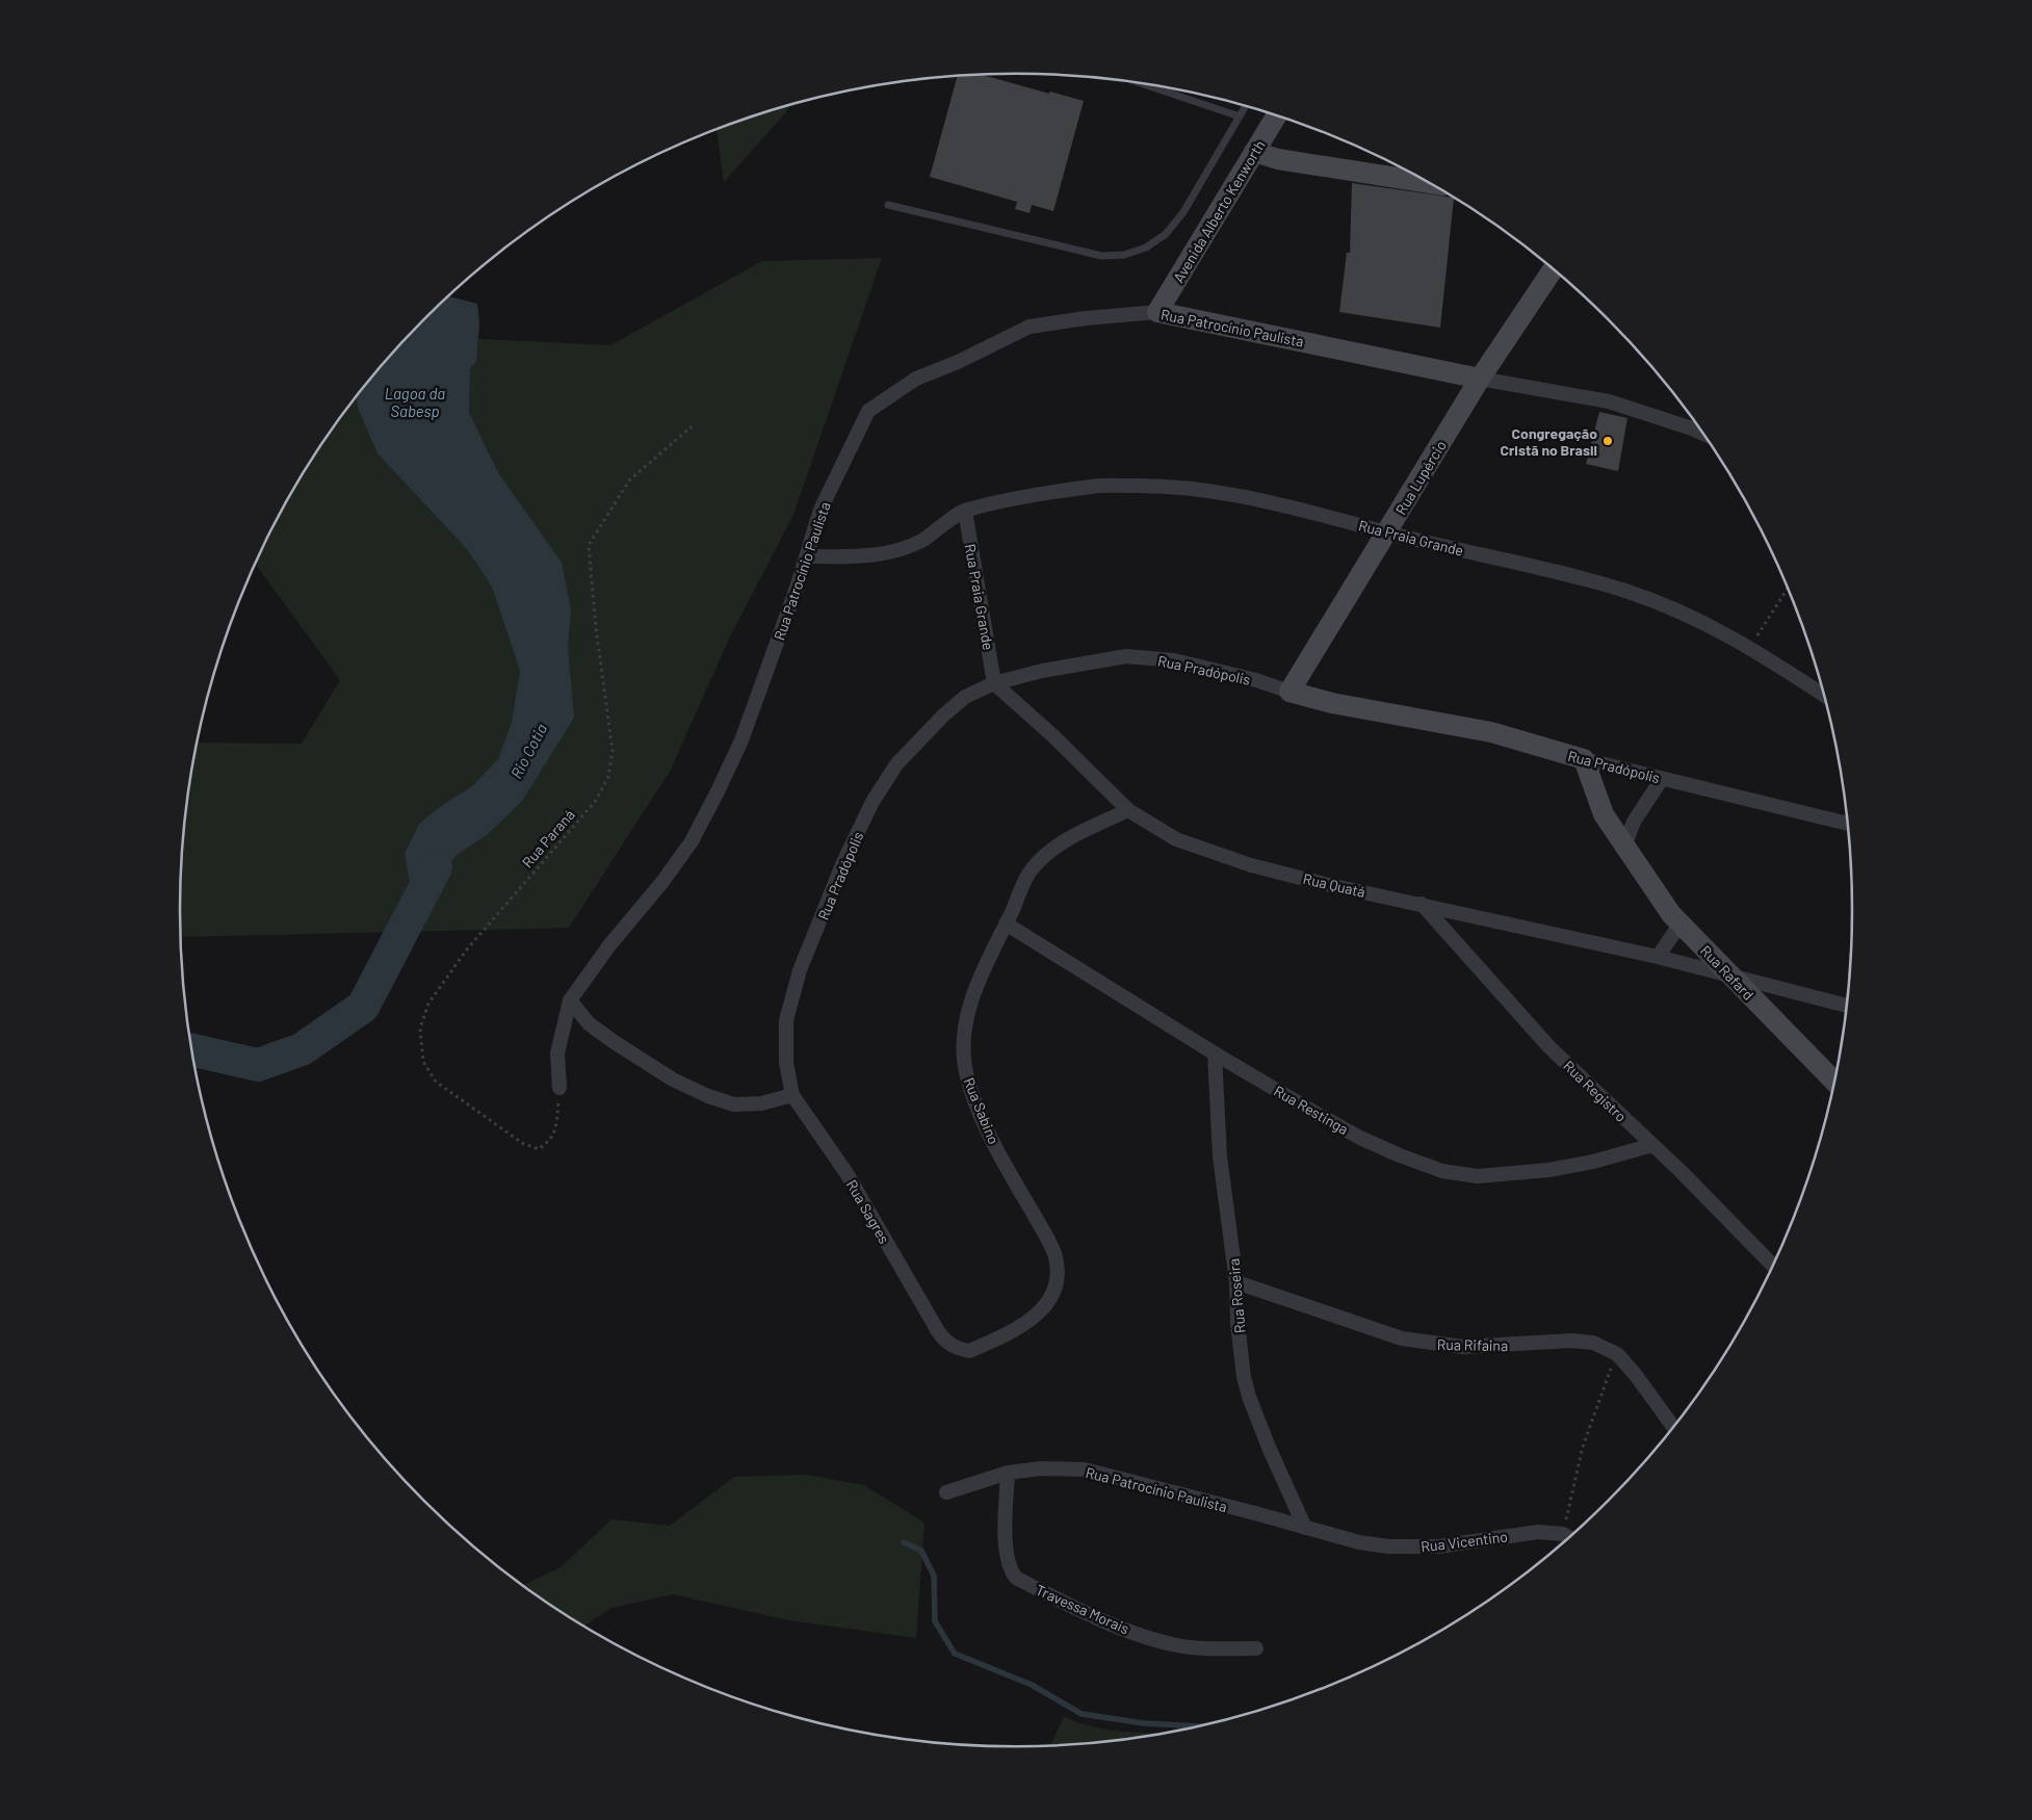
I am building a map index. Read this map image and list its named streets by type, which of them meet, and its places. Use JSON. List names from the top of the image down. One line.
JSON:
{"streets":{"street":["Avenida Alberto Kenworth","Rua Patrocínio Paulista","Rua Lupércio","Rua Praia Grande","Rua Pradópolis","Rua Quatá","Rua Rafard","Rua Registro","Rua Restinga","Rua Sabino","Rua Sagres","Rua Roseira","Rua Rifaina","Rua Vicentino","Travessa Morais"],"path":["Rua Paraná"]},"crossings":[["Avenida Alberto Kenworth","Rua Patrocínio Paulista"],["Rua Patrocínio Paulista","Rua Lupércio"],["Rua Patrocínio Paulista","Rua Praia Grande"],["Rua Patrocínio Paulista","Rua Roseira"],["Rua Patrocínio Paulista","Rua Vicentino"],["Rua Patrocínio Paulista","Travessa Morais"],["Rua Lupércio","Rua Praia Grande"],["Rua Lupércio","Rua Pradópolis"],["Rua Praia Grande","Rua Pradópolis"],["Rua Praia Grande","Rua Quatá"],["Rua Pradópolis","Rua Quatá"],["Rua Pradópolis","Rua Rafard"],["Rua Pradópolis","Rua Sagres"],["Rua Quatá","Rua Rafard"],["Rua Quatá","Rua Registro"],["Rua Quatá","Rua Sabino"],["Rua Registro","Rua Restinga"],["Rua Restinga","Rua Sabino"],["Rua Restinga","Rua Roseira"],["Rua Sabino","Rua Sagres"],["Rua Roseira","Rua Rifaina"],["Rua Roseira","Rua Vicentino"]],"water":["Lagoa da Sabesp","Rio Cotia"],"places":["Congregação Cristã no Brasil"]}
